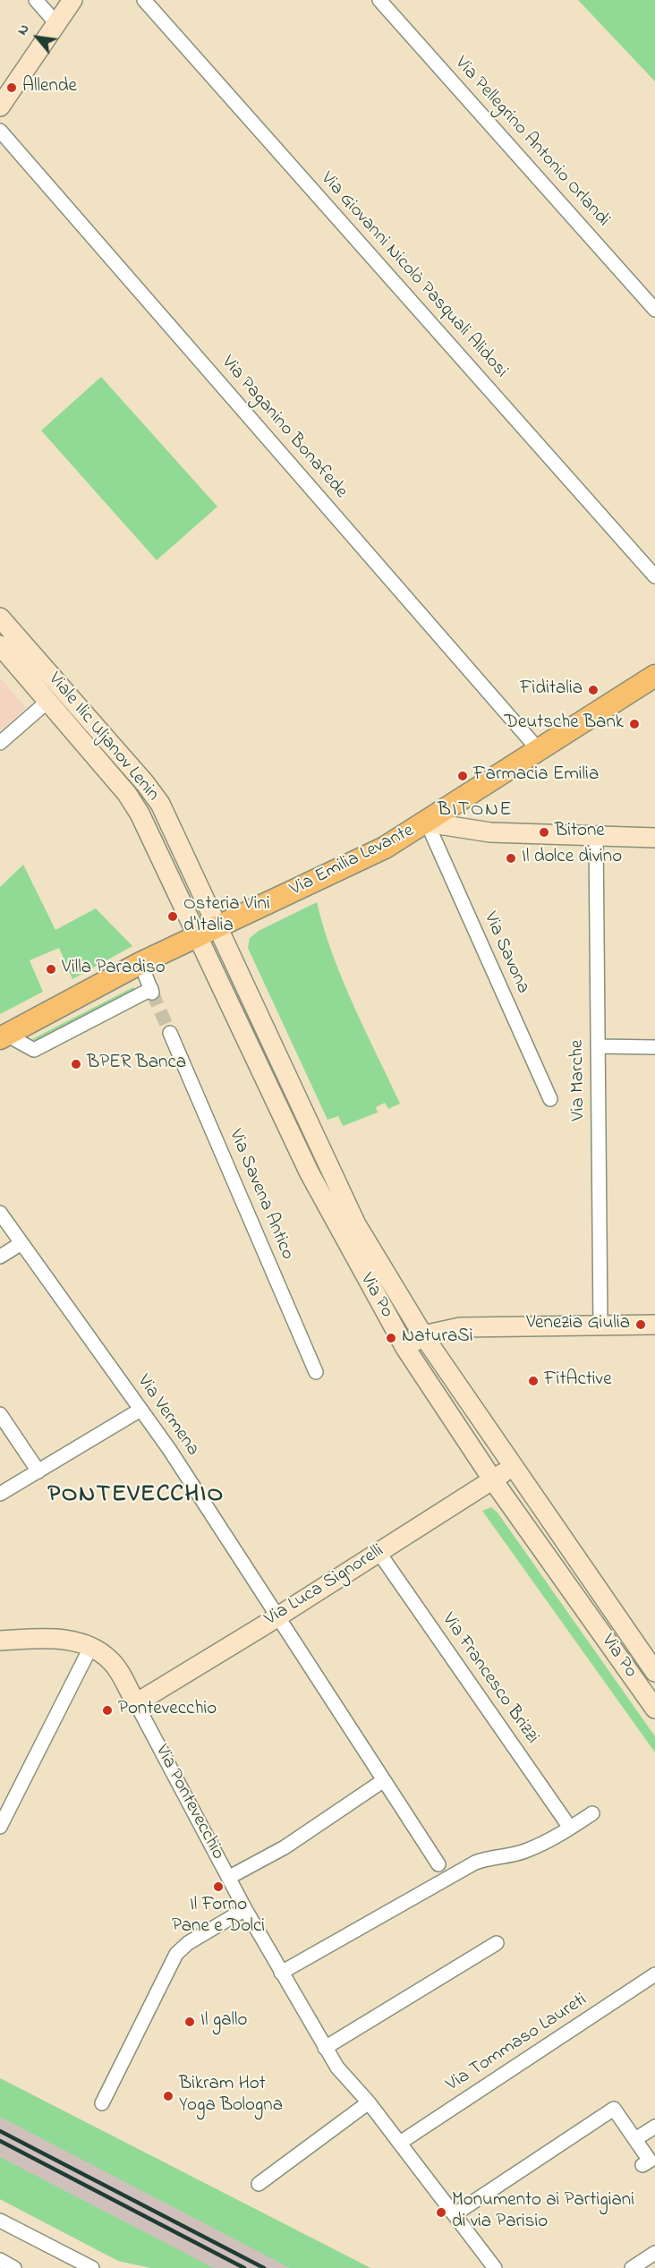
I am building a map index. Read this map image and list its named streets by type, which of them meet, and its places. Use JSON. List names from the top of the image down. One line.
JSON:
{"streets":{"main road":["Viale Ilic Uljanov Lenin","Via Emilia Levante","Via Po","Via Luca Signorelli","Via Pontevecchio"],"street":["Via Pellegrino Antonio Orlandi","Via Giovanni Nicolò Pasquali Alidosi","Via Paganino Bonafede","Via Savona","Via Marche","Via Savena Antico","Via Vermena","Via Francesco Brizzi","Via Tommaso Laureti"]},"crossings":[["Via Paganino Bonafede","Via Emilia Levante"],["Viale Ilic Uljanov Lenin","Via Emilia Levante"],["Viale Ilic Uljanov Lenin","Via Po"],["Via Emilia Levante","Via Savona"],["Via Emilia Levante","Via Po"],["Via Po","Via Luca Signorelli"],["Via Vermena","Via Luca Signorelli"],["Via Vermena","Via Pontevecchio"],["Via Luca Signorelli","Via Francesco Brizzi"],["Via Luca Signorelli","Via Pontevecchio"],["Via Pontevecchio","Via Tommaso Laureti"]],"districts":["BITONE","PONTEVECCHIO"],"places":["Allende","Fiditalia","Deutsche Bank","Farmacia Emilia","Bitone","Il dolce divino","Osteria Vini d'Italia","Villa Paradiso","BPER Banca","Venezia Giulia","NaturaSì","FitActive","Pontevecchio","Il Forno Pane e Dolci","Il gallo","Bikram Hot Yoga Bologna","Monumento ai Partigiani di via Parisio"],"north":"top left"}
